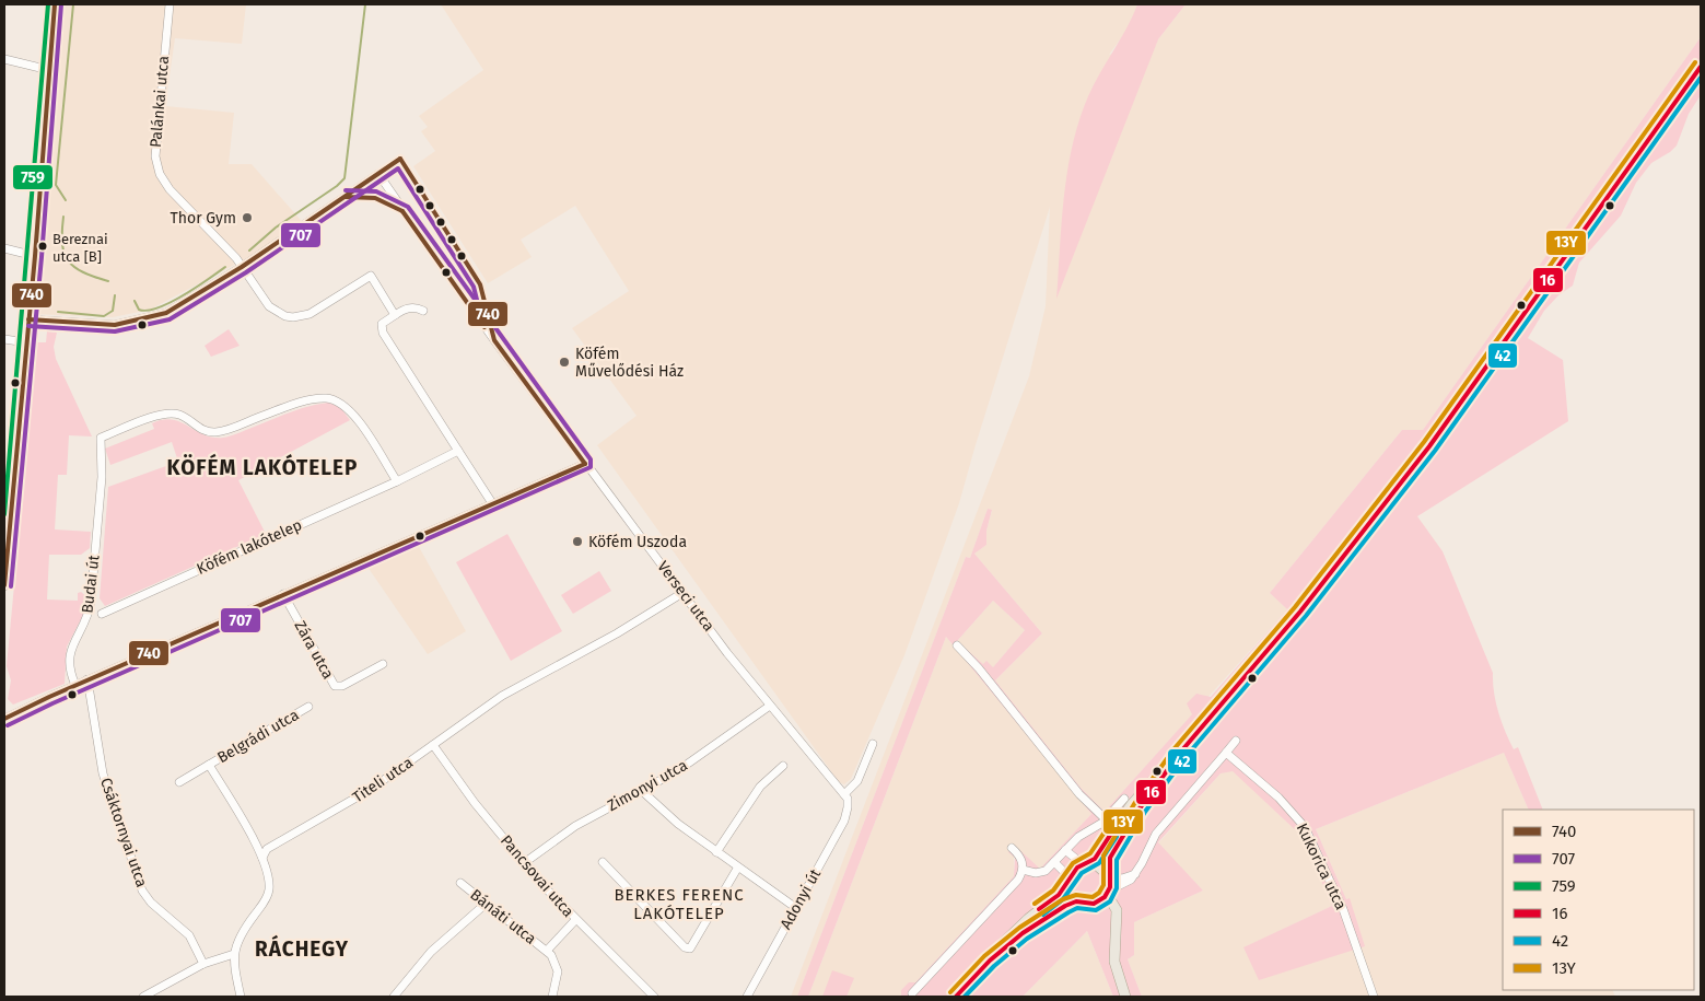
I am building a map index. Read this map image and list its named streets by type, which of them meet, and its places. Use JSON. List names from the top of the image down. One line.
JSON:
{"streets":{"street":["Palánkai utca","Köfém lakótelep","Budai út","Verseci utca","Zára utca","Belgrádi utca","Titeli utca","Zimonyi utca","Csáktornyai utca","Kukorica utca","Pancsovai utca","Adonyi út","Bánáti utca"]},"crossings":[["Palánkai utca","Verseci utca"],["Köfém lakótelep","Budai út"],["Verseci utca","Titeli utca"],["Verseci utca","Zimonyi utca"],["Verseci utca","Adonyi út"],["Belgrádi utca","Titeli utca"],["Titeli utca","Pancsovai utca"],["Zimonyi utca","Pancsovai utca"],["Pancsovai utca","Bánáti utca"]],"districts":["KÖFÉM LAKÓTELEP","BERKES FERENC LAKÓTELEP","RÁCHEGY"],"places":["Thor Gym","Bereznai utca [B]","Köfém Művelődési Ház","Köfém Uszoda"],"lines":["transit line 740","transit line 707","transit line 759","transit line 13Y","transit line 16","transit line 42"],"legend":["740","707","759","16","42","13Y"]}
